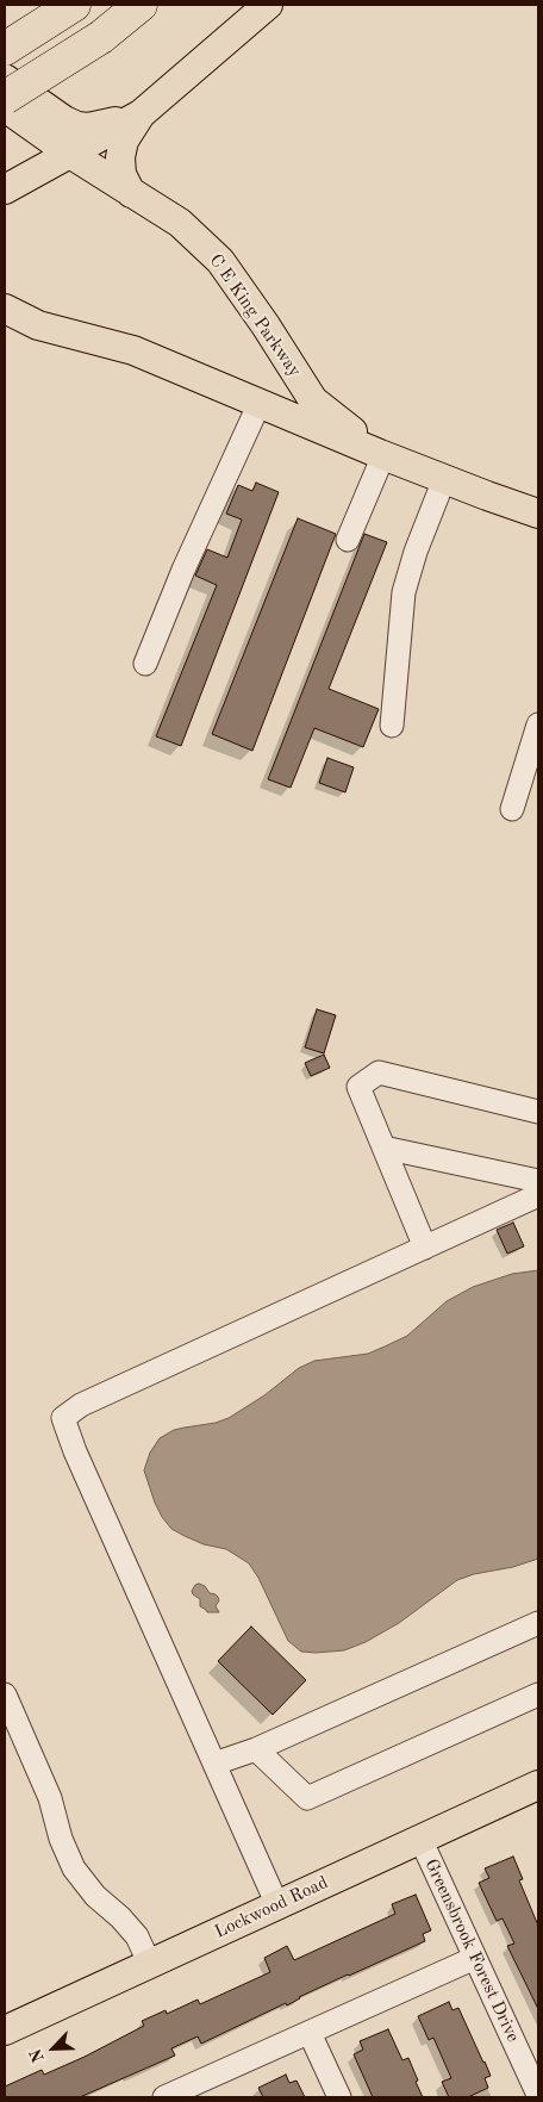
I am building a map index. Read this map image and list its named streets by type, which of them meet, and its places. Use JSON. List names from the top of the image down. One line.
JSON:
{"streets":{"main road":["C E King Parkway","Lockwood Road"],"street":["Greensbrook Forest Drive"]},"crossings":[["Lockwood Road","Greensbrook Forest Drive"]],"north":"bottom left"}
